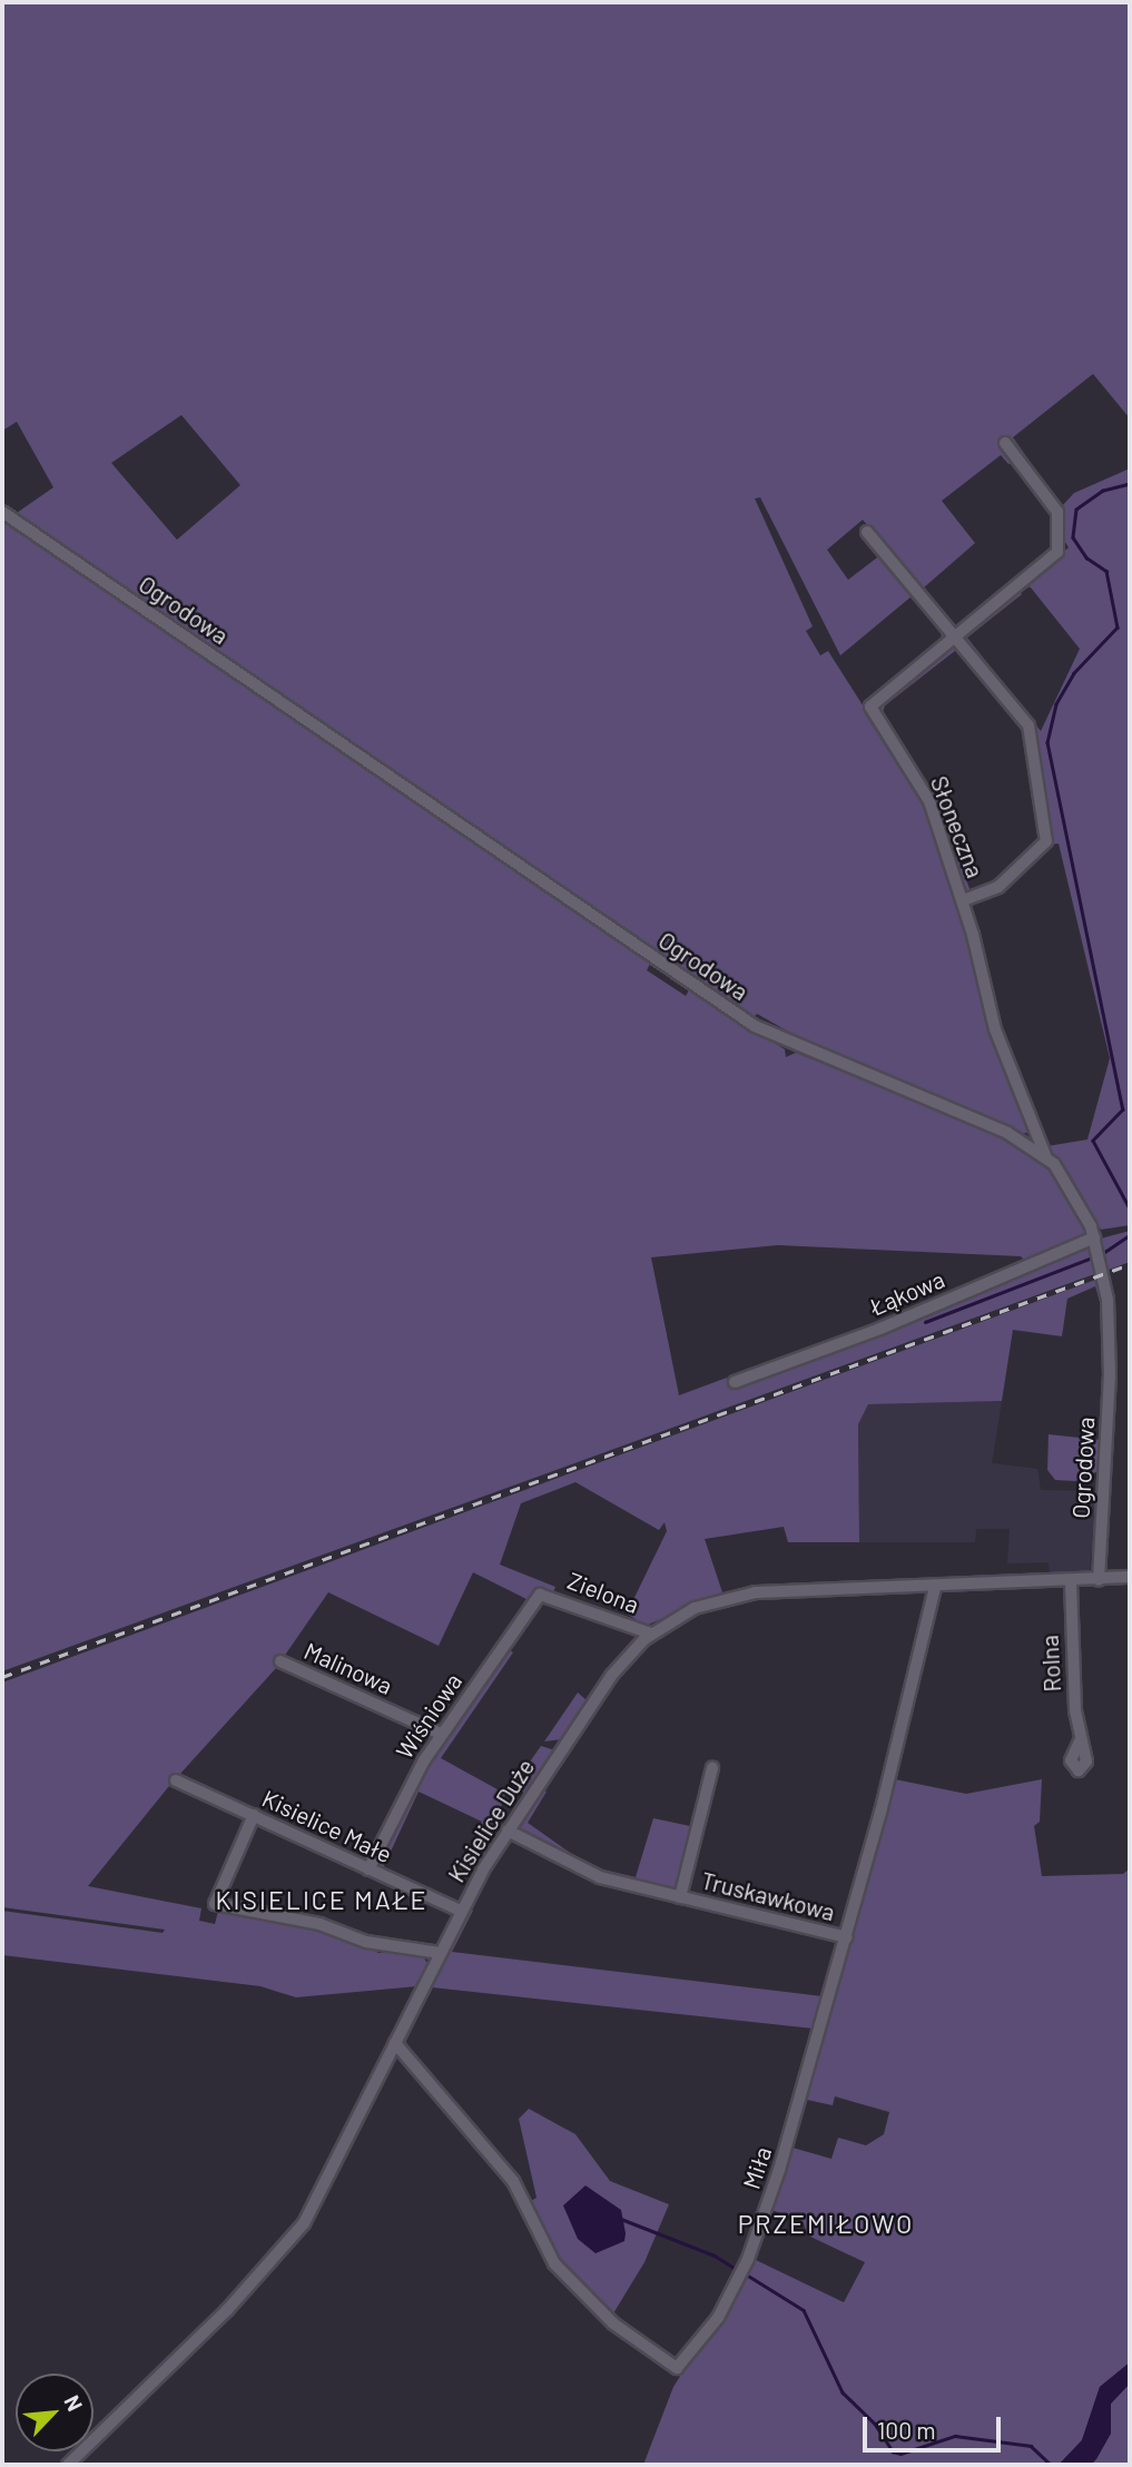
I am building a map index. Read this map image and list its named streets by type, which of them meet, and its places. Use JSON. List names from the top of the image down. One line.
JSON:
{"streets":{"street":["Ogrodowa","Słoneczna","Łąkowa","Zielona","Rolna","Malinowa","Wiśniowa","Kisielice Duże","Kisielice Małe","Truskawkowa","Miła"]},"crossings":[["Ogrodowa","Słoneczna"],["Ogrodowa","Łąkowa"],["Ogrodowa","Kisielice Duże"],["Zielona","Wiśniowa"],["Zielona","Kisielice Duże"],["Rolna","Kisielice Duże"],["Malinowa","Wiśniowa"],["Wiśniowa","Kisielice Małe"],["Kisielice Duże","Kisielice Małe"],["Kisielice Duże","Truskawkowa"],["Kisielice Duże","Miła"],["Truskawkowa","Miła"]],"districts":["KISIELICE MAŁE","PRZEMIŁOWO"],"scale_bar":"100 m","north":"top right"}
